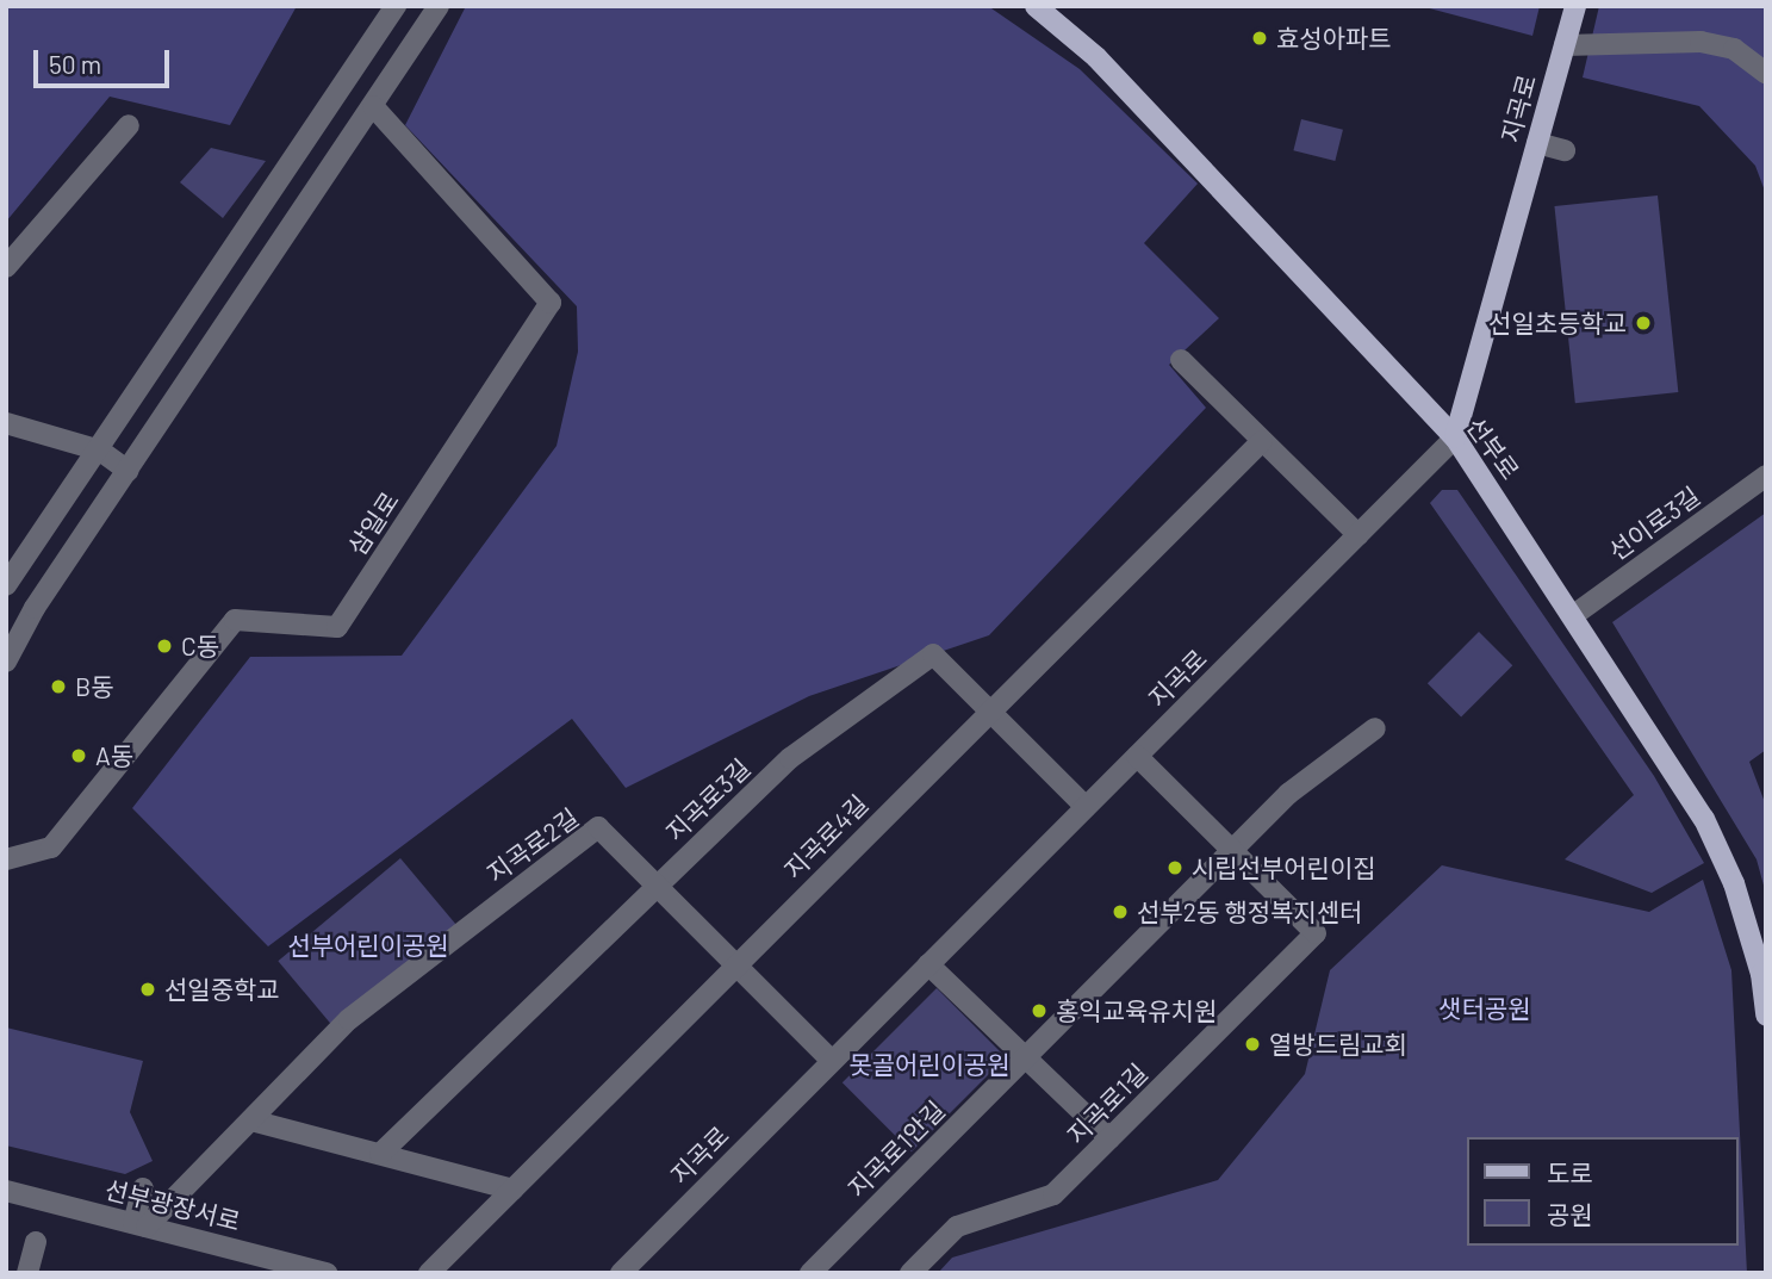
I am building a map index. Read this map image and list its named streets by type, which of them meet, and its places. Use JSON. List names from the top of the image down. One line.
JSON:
{"streets":{"main road":["지곡로","선부로"],"street":["삼일로","선이로3길","지곡로3길","지곡로4길","지곡로2길","지곡로1길","지곡로1안길","선부광장서로"]},"crossings":[["지곡로","선부로"],["지곡로","지곡로3길"],["지곡로","지곡로2길"],["선부로","선이로3길"],["지곡로3길","지곡로4길"],["지곡로3길","지곡로2길"],["지곡로4길","지곡로2길"],["지곡로2길","선부광장서로"],["지곡로1길","지곡로1안길"]],"parks":["선부어린이공원","샛터공원","못골어린이공원"],"places":["효성아파트","선일초등학교","C동","B동","A동","시립선부어린이집","선부2동 행정복지센터","선일중학교","홍익교육유치원","열방드림교회"],"legend":["도로","공원"],"scale_bar":"50 m"}
